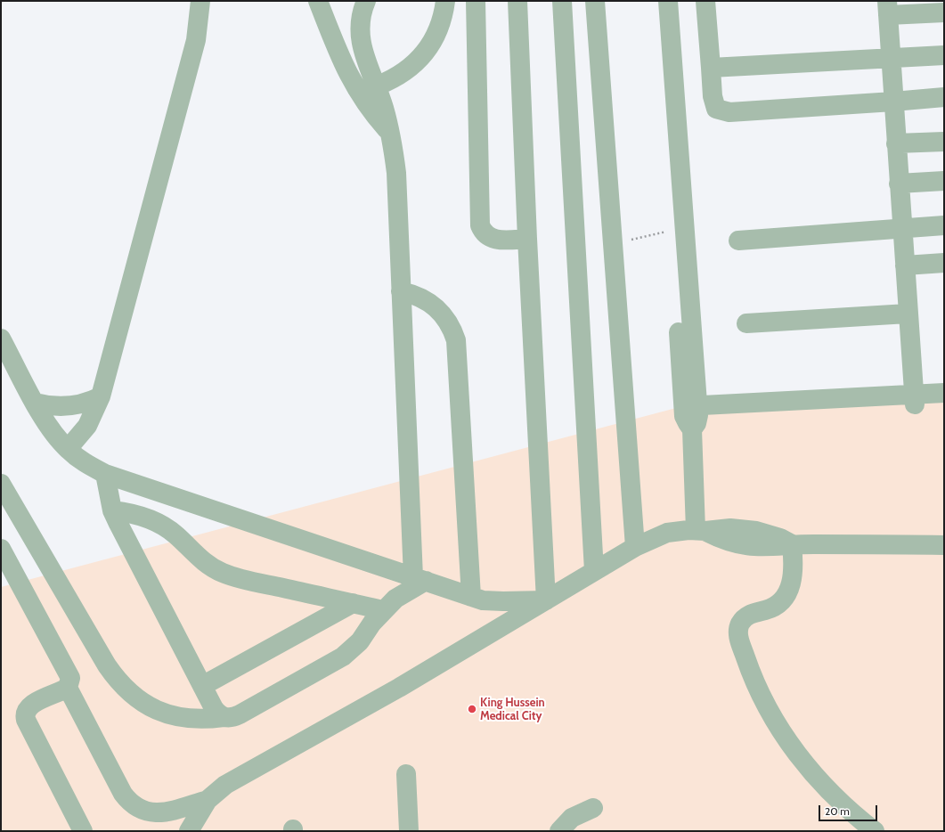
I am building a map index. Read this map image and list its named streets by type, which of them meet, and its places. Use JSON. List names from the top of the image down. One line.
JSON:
{"places":["King Hussein Medical City"],"scale_bar":"20 m"}
